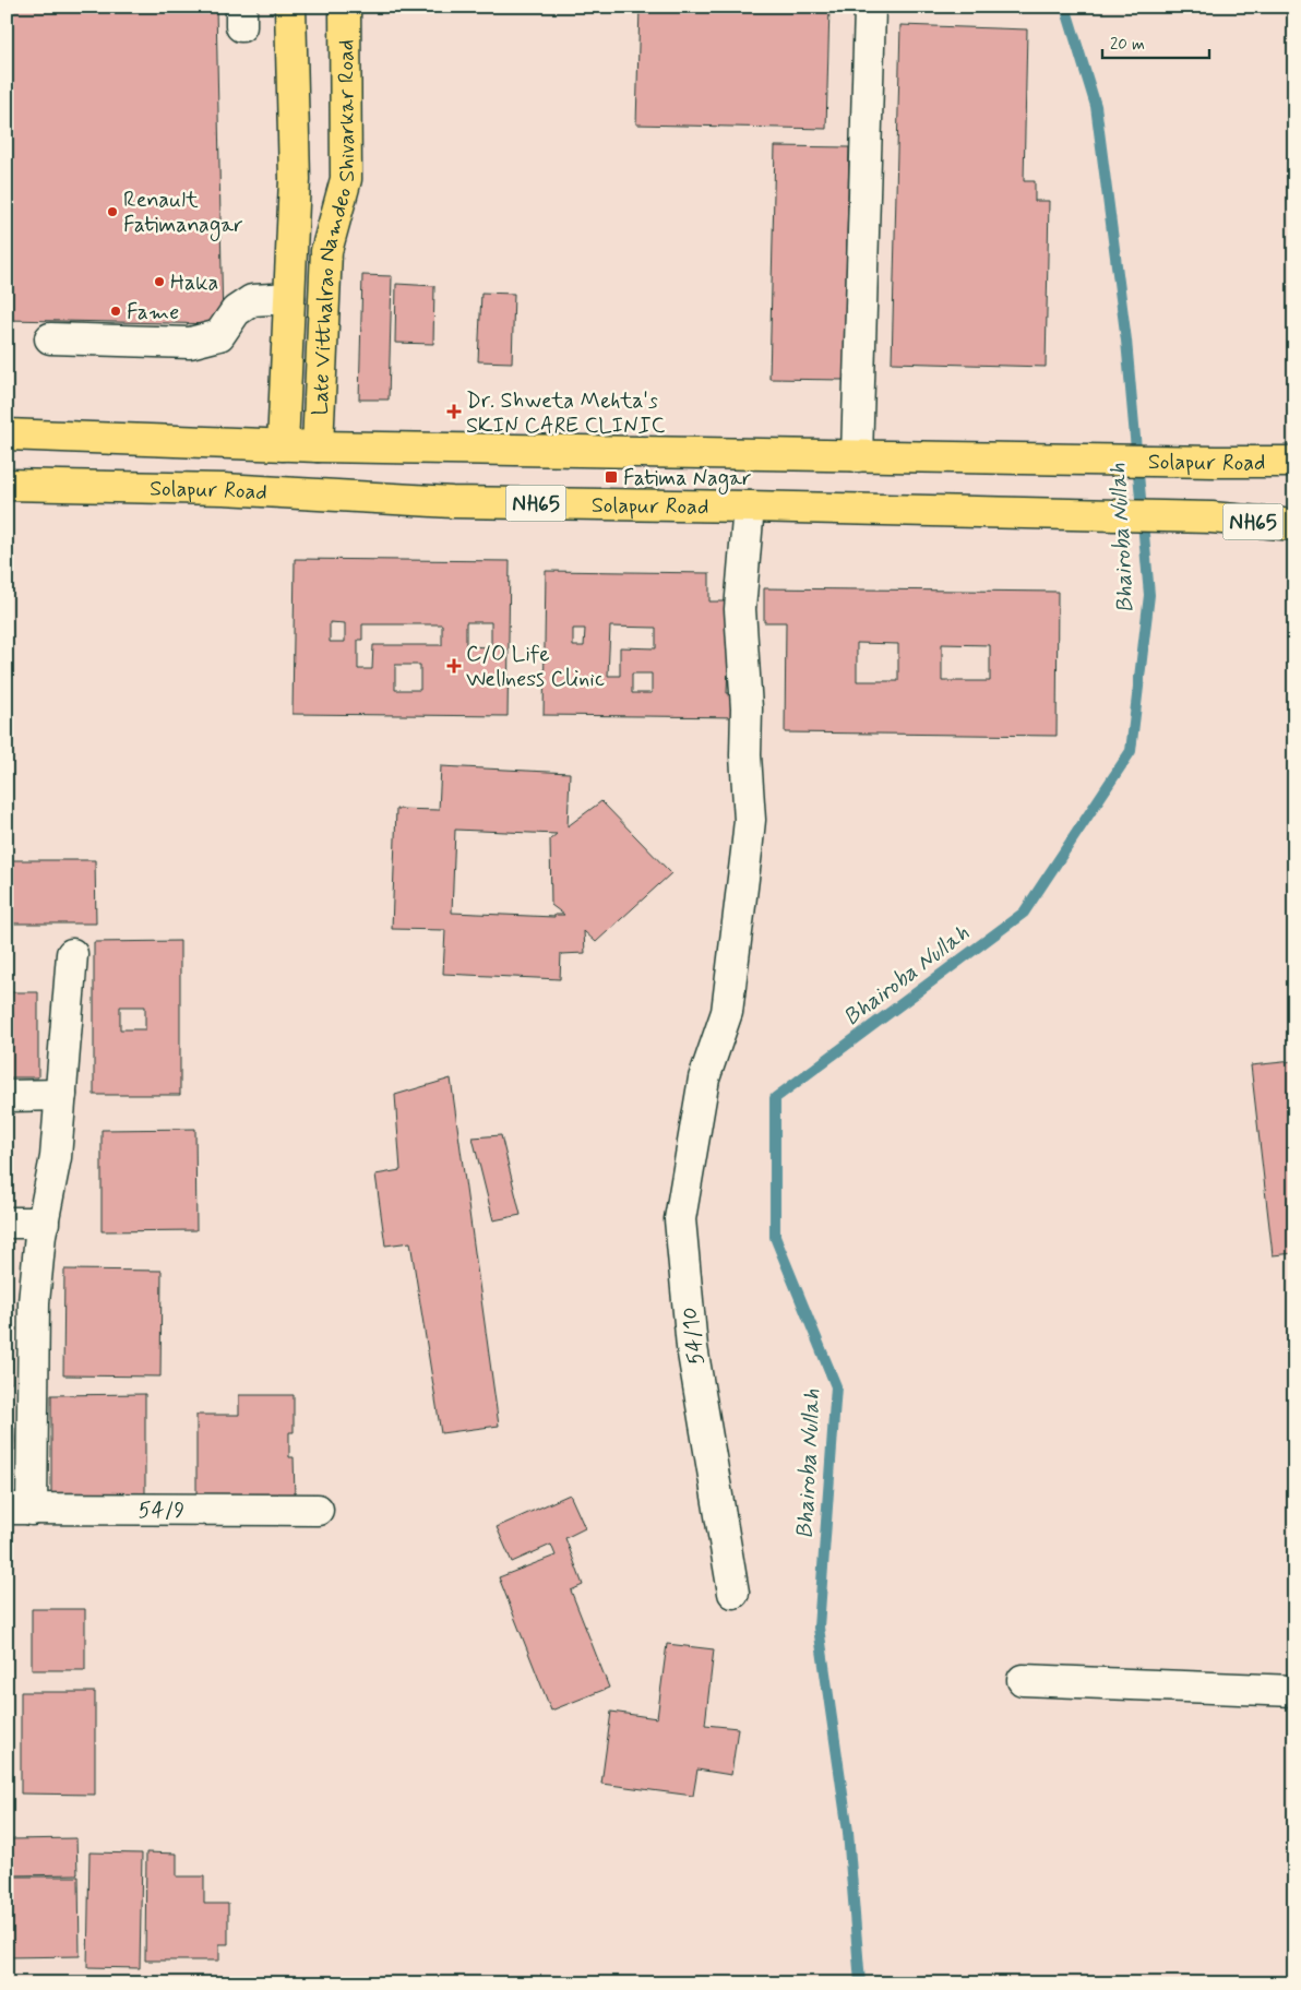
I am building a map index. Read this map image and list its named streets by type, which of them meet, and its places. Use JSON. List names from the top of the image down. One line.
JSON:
{"streets":{"main road":["Late Vitthalrao Namdeo Shivarkar Road","Solapur Road","NH65"],"street":["54/10","54/9"]},"crossings":[["Late Vitthalrao Namdeo Shivarkar Road","Solapur Road"],["Solapur Road","54/10"]],"water":["Bhairoba Nullah"],"places":{"other":["Renault Fatimanagar","Haka","Fame"],"health":["Dr. Shweta Mehta's SKIN CARE CLINIC","C/O Life Wellness Clinic"],"transit":["Fatima Nagar"]},"scale_bar":"20 m"}
